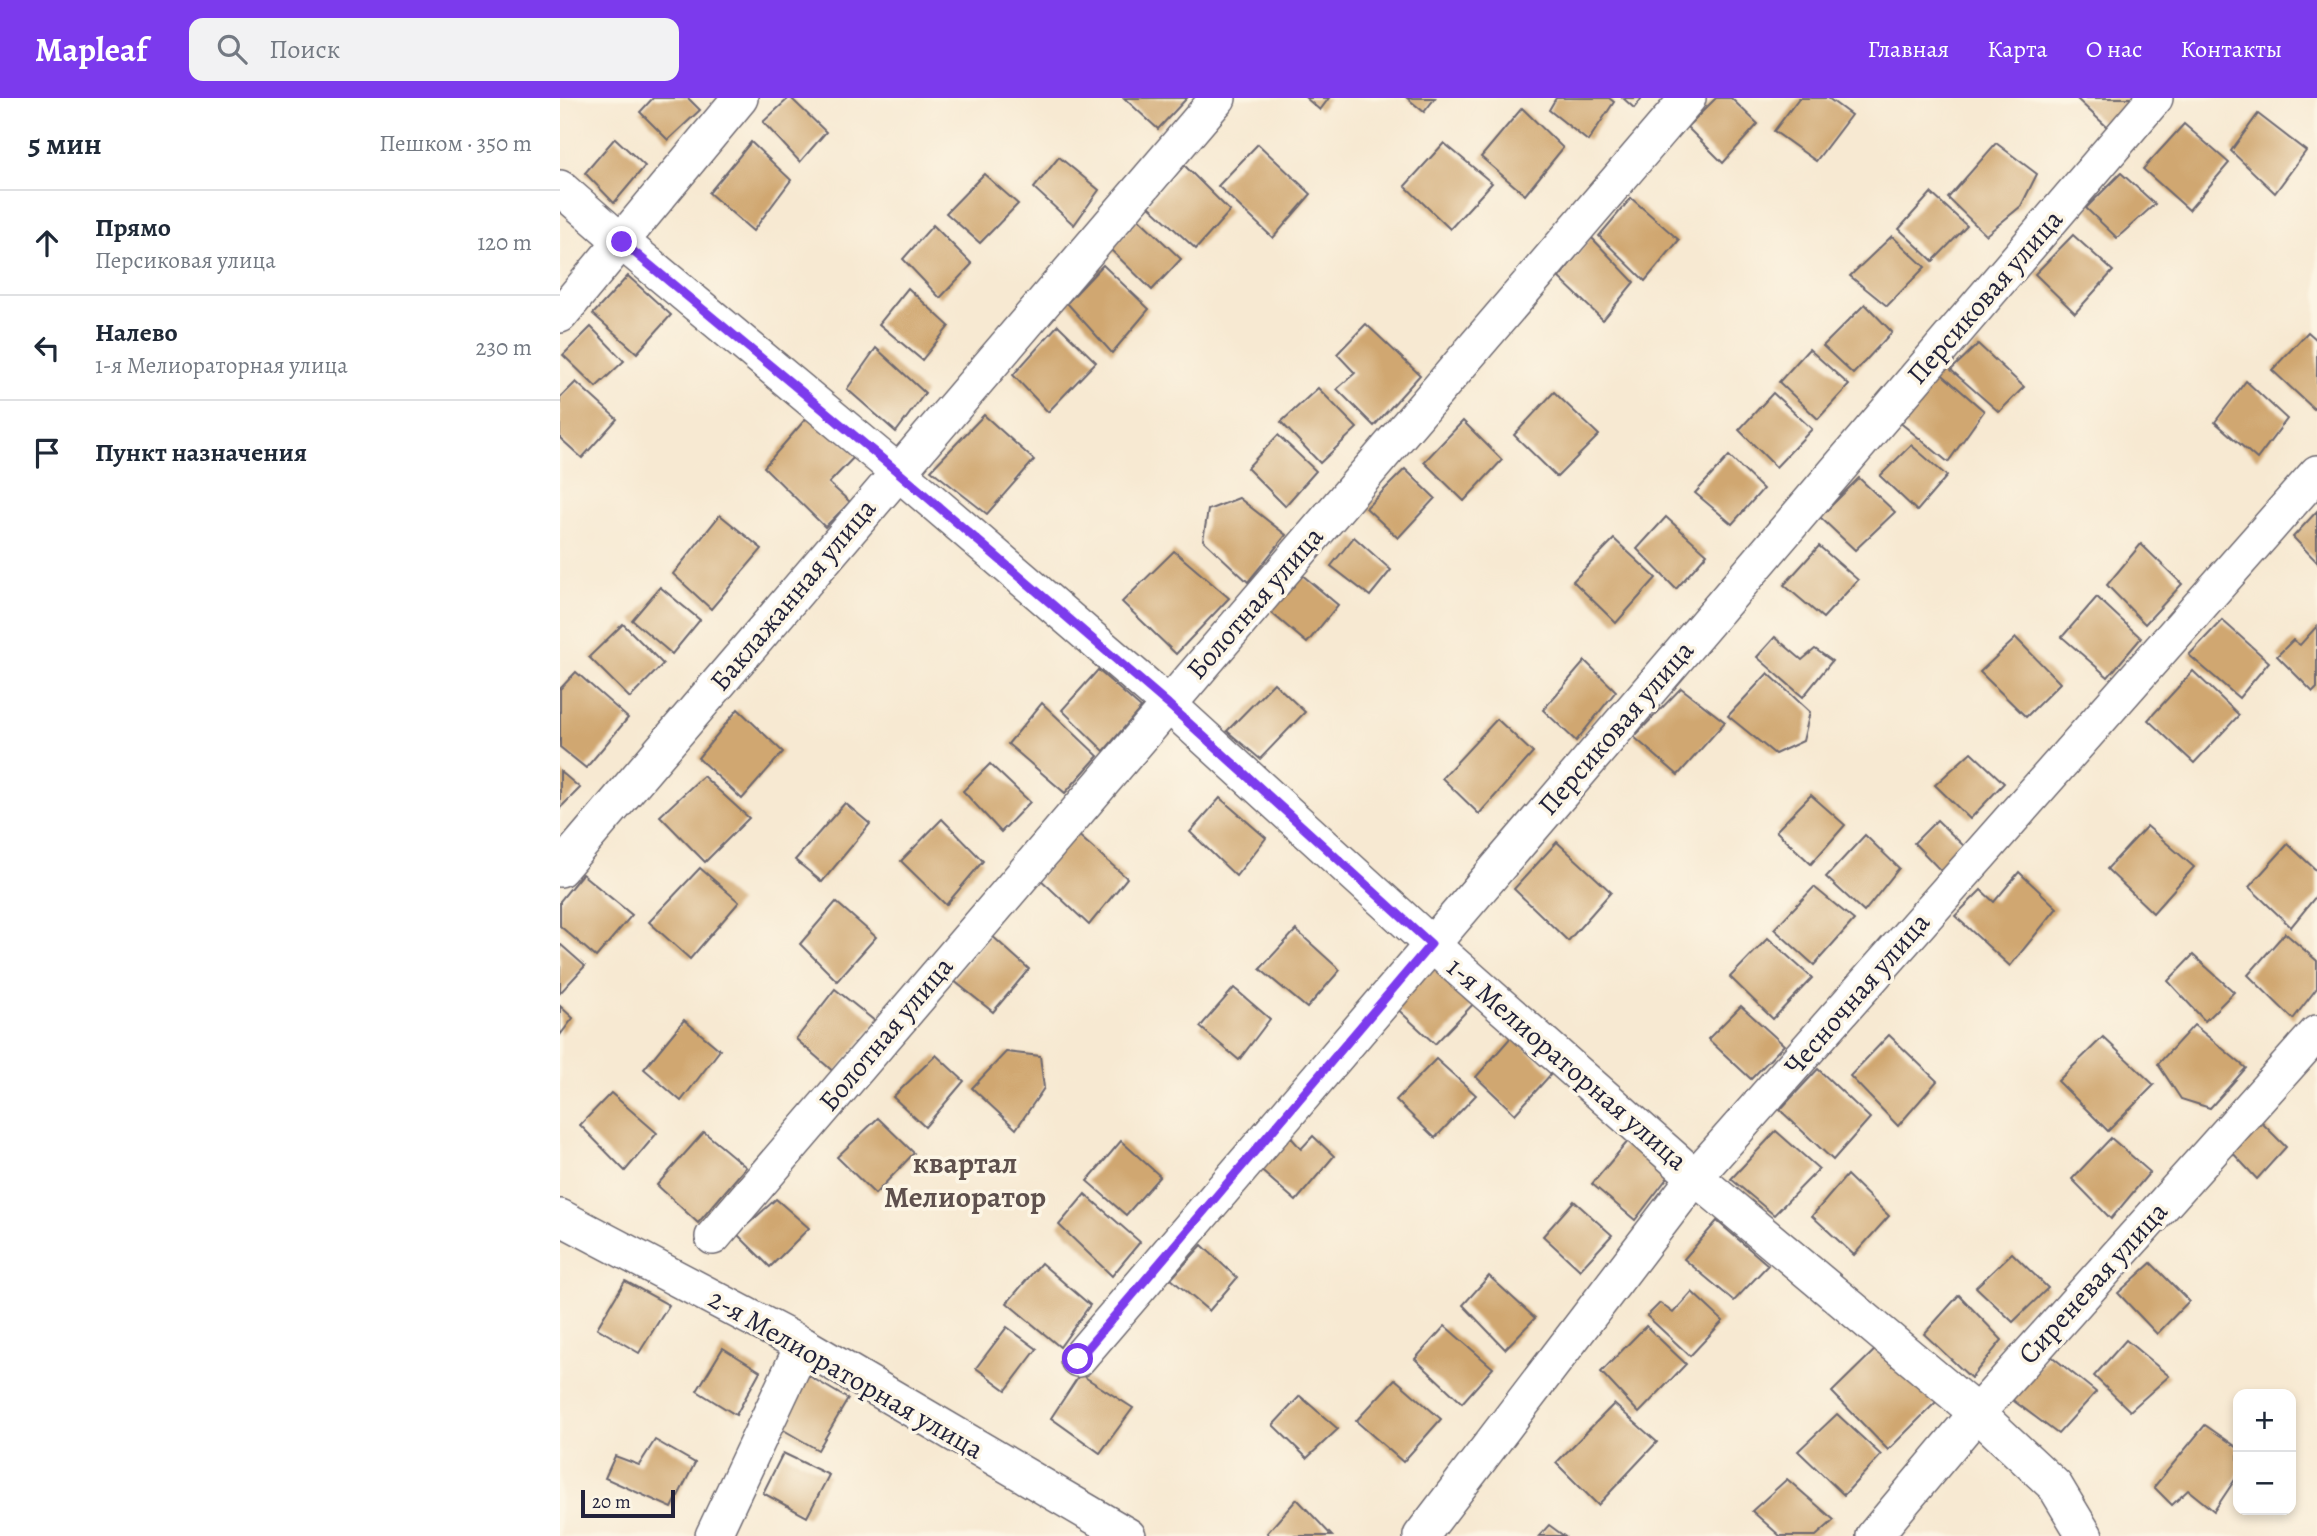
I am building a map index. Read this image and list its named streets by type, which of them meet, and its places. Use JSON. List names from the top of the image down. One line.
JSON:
{"streets":{"street":["Персиковая улица","Баклажанная улица","Болотная улица","Чесночная улица","1-я Мелиораторная улица","Сиреневая улица","2-я Мелиораторная улица"]},"crossings":[["Персиковая улица","1-я Мелиораторная улица"],["Баклажанная улица","1-я Мелиораторная улица"],["Болотная улица","1-я Мелиораторная улица"],["Чесночная улица","1-я Мелиораторная улица"],["1-я Мелиораторная улица","Сиреневая улица"]],"districts":["квартал Мелиоратор"],"scale_bar":"20 m","page":{"header":"Mapleaf","search":"Поиск","nav":["Главная","Карта","О нас","Контакты"],"heading":["5 мин","Пешком · 350 m"],"list":[["Прямо","Персиковая улица","120 m"],["Налево","1-я Мелиораторная улица","230 m"],"Пункт назначения"],"map_buttons":["+","−"],"scale":"20 m"}}
